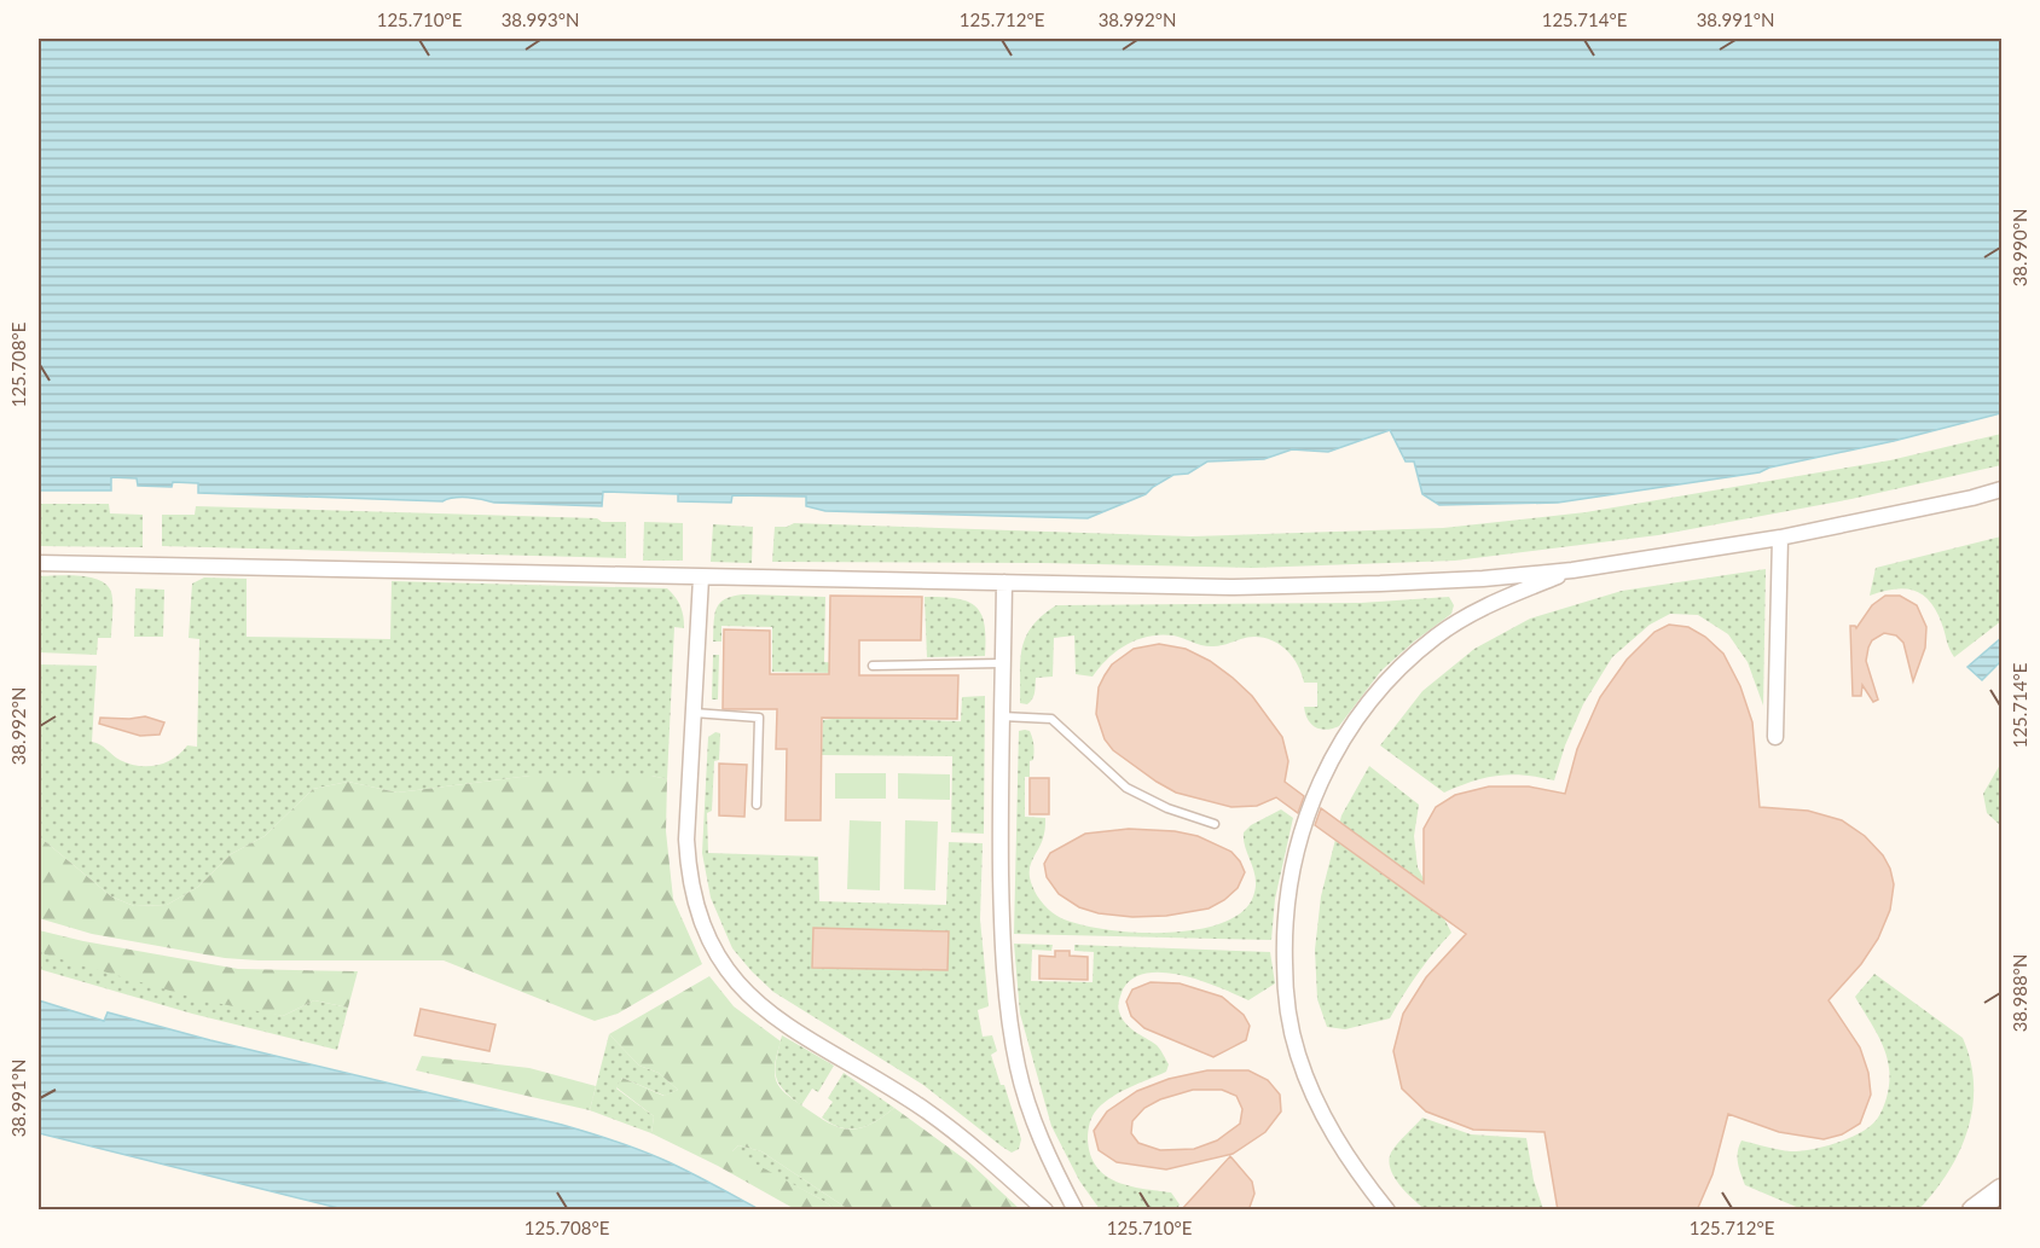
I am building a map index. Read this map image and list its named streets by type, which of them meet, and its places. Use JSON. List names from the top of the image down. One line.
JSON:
{"coordinates":["125.710°E","38.993°N","125.712°E","38.992°N","125.714°E","38.991°N","38.990°N","125.708°E","38.988°N"]}
